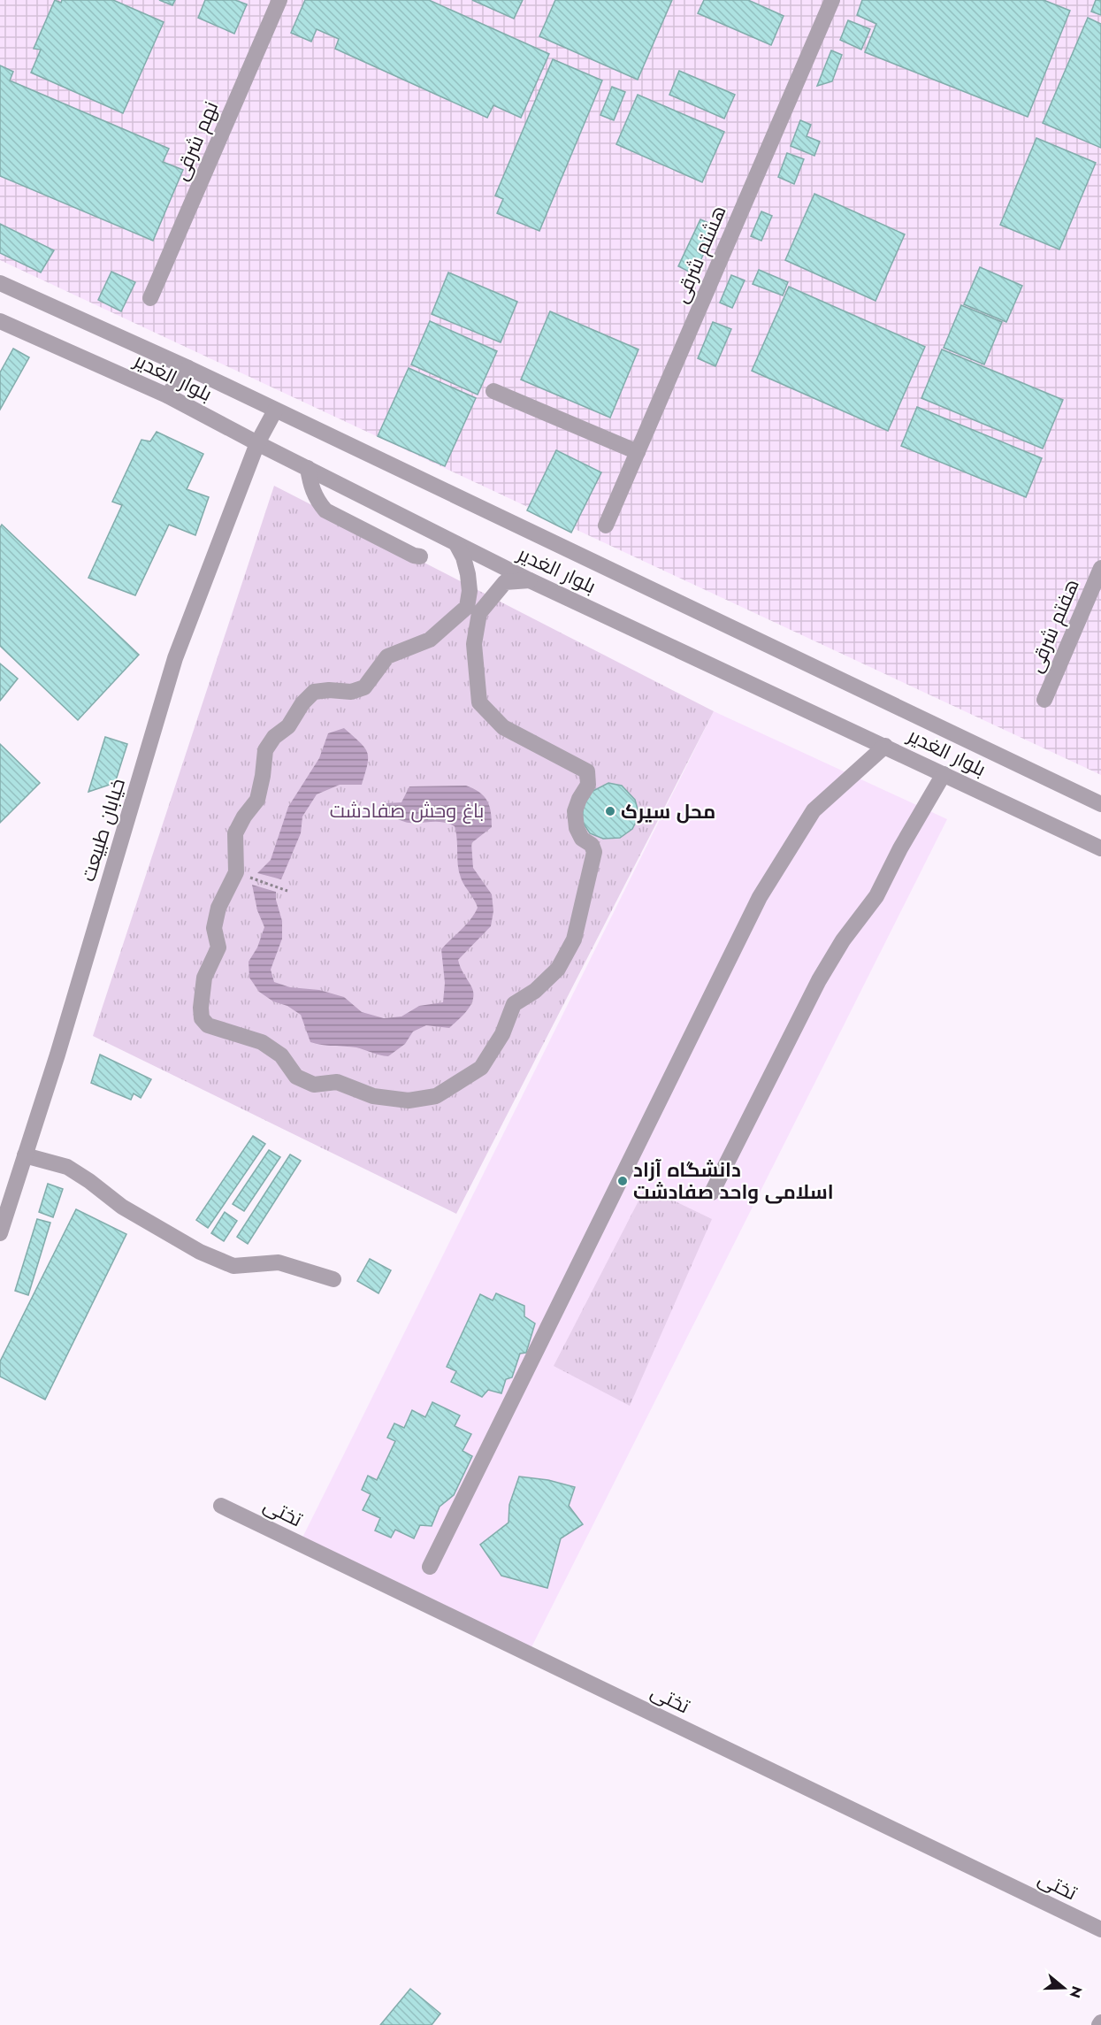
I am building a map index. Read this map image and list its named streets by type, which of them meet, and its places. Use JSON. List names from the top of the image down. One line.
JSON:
{"streets":{"street":["نهم شرقی","هشتم شرقی","بلوار الغدیر","هفتم شرقی","خیابان طبیعت","تختی"]},"crossings":[["بلوار الغدیر","خیابان طبیعت"]],"parks":["باغ وحش صفادشت"],"places":["محل سیرک","دانشگاه آزاد اسلامی واحد صفادشت"],"north":"right"}
